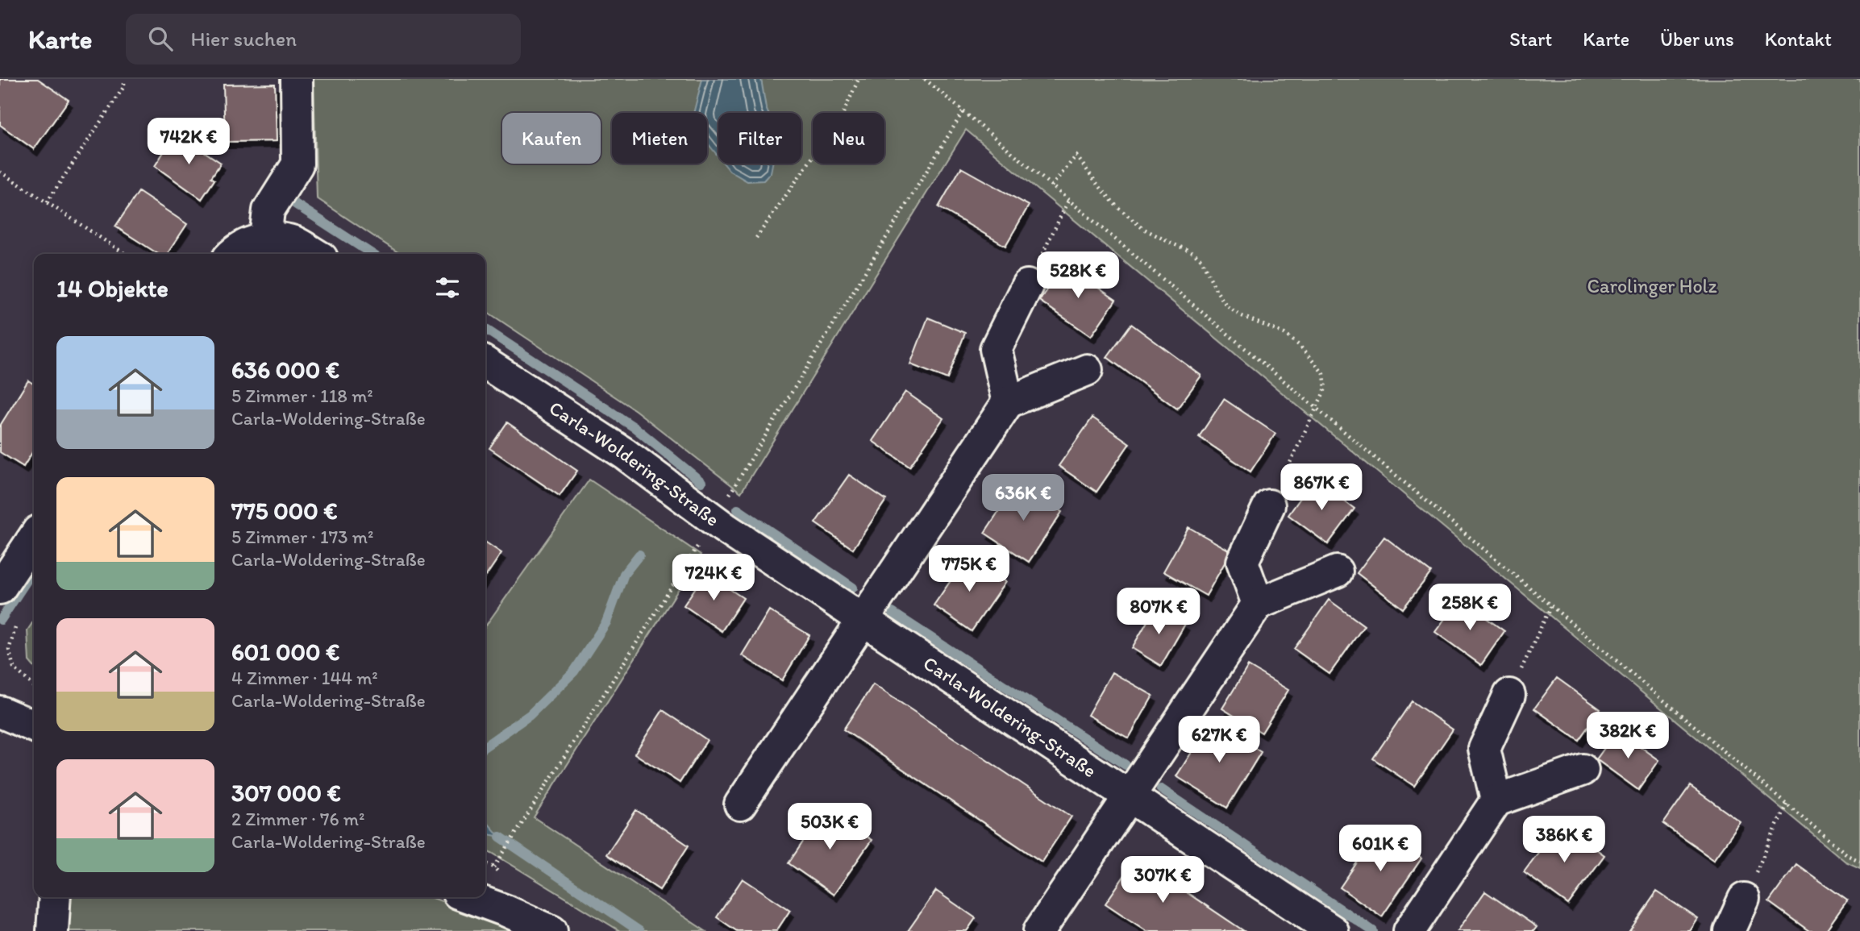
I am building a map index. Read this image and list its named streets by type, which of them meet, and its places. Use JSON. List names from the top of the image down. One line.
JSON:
{"streets":{"street":["Carla-Woldering-Straße"]},"parks":["Carolinger Holz"],"page":{"header":"Karte","search":"Hier suchen","nav":["Start","Karte","Über uns","Kontakt"],"chip":["Kaufen","Mieten","Filter","Neu"],"price":["742K €","528K €","867K €","636K €","775K €","724K €","258K €","807K €","382K €","627K €","503K €","386K €","601K €","307K €"],"heading":"14 Objekte","list":[{"name":"636 000 €","note":"5 Zimmer · 118 m² · Carla-Woldering-Straße"},{"name":"775 000 €","note":"5 Zimmer · 173 m² · Carla-Woldering-Straße"},{"name":"601 000 €","note":"4 Zimmer · 144 m² · Carla-Woldering-Straße"},{"name":"307 000 €","note":"2 Zimmer · 76 m² · Carla-Woldering-Straße"}]}}
